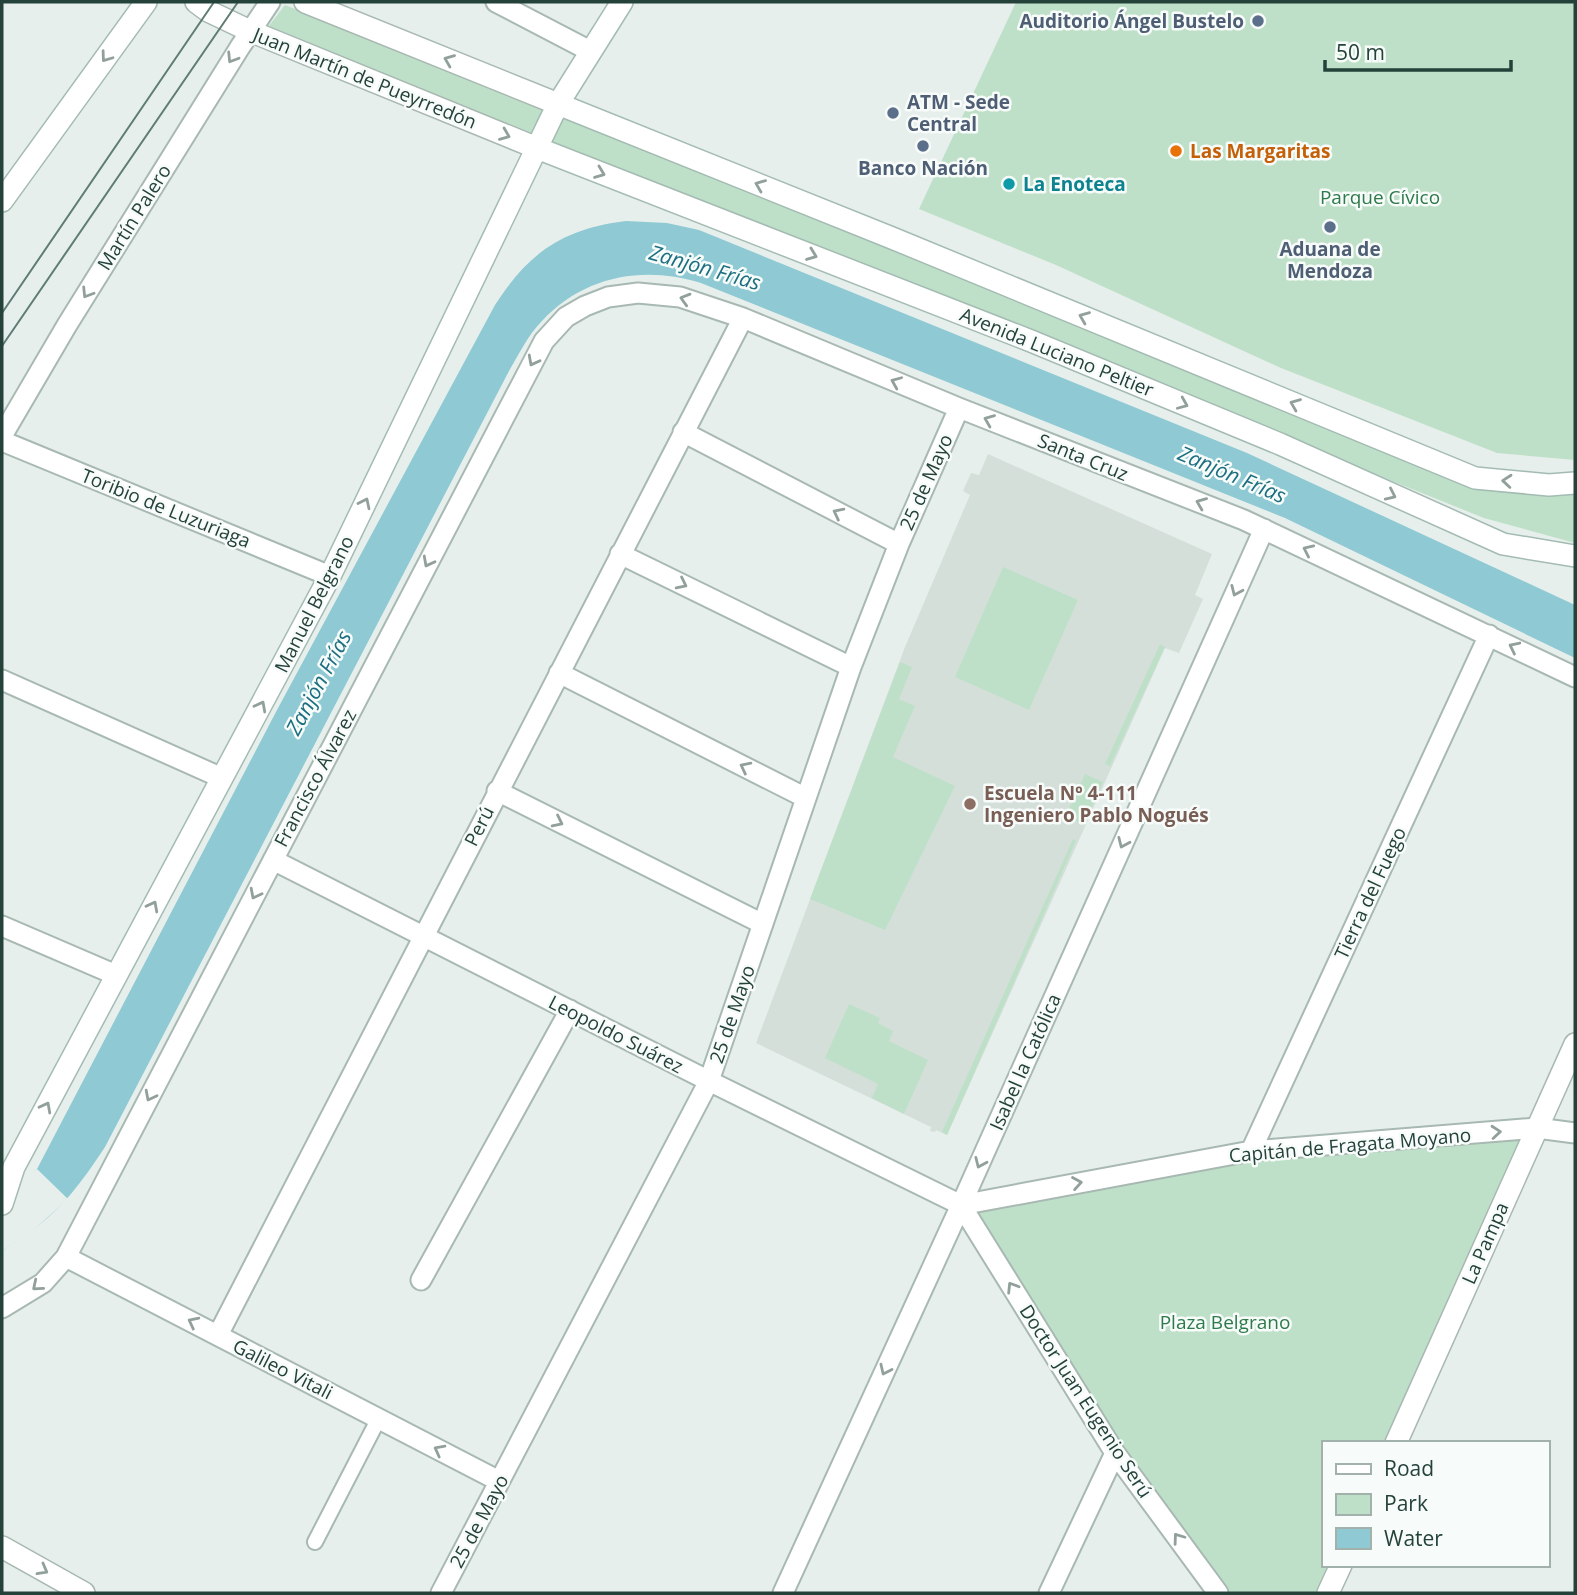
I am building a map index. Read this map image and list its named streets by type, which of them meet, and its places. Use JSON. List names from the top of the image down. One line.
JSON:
{"streets":{"main road":["Juan Martín de Pueyrredón","Avenida Luciano Peltier","Manuel Belgrano","La Pampa"],"street":["Martín Palero","Santa Cruz","25 de Mayo","Toribio de Luzuriaga","Francisco Álvarez","Perú","Tierra del Fuego","Leopoldo Suárez","Isabel la Católica","Capitán de Fragata Moyano","Galileo Vitali","Doctor Juan Eugenio Serú"]},"crossings":[["Juan Martín de Pueyrredón","Martín Palero"],["Juan Martín de Pueyrredón","Avenida Luciano Peltier"],["Juan Martín de Pueyrredón","Manuel Belgrano"],["Martín Palero","Toribio de Luzuriaga"],["Avenida Luciano Peltier","Manuel Belgrano"],["Santa Cruz","25 de Mayo"],["Santa Cruz","Francisco Álvarez"],["Santa Cruz","Perú"],["Santa Cruz","Tierra del Fuego"],["Santa Cruz","Isabel la Católica"],["25 de Mayo","Leopoldo Suárez"],["25 de Mayo","Galileo Vitali"],["Toribio de Luzuriaga","Manuel Belgrano"],["Francisco Álvarez","Leopoldo Suárez"],["Francisco Álvarez","Galileo Vitali"],["Perú","Leopoldo Suárez"],["Perú","Galileo Vitali"],["Tierra del Fuego","Capitán de Fragata Moyano"],["Leopoldo Suárez","Isabel la Católica"],["Leopoldo Suárez","Capitán de Fragata Moyano"],["Leopoldo Suárez","Doctor Juan Eugenio Serú"],["Isabel la Católica","Capitán de Fragata Moyano"],["Isabel la Católica","Doctor Juan Eugenio Serú"],["Capitán de Fragata Moyano","La Pampa"],["Capitán de Fragata Moyano","Doctor Juan Eugenio Serú"]],"one_way":["Martín Palero","Santa Cruz","Manuel Belgrano","Francisco Álvarez","Isabel la Católica","Capitán de Fragata Moyano","Galileo Vitali","Doctor Juan Eugenio Serú"],"water":["Zanjón Frías"],"parks":["Parque Cívico","Plaza Belgrano"],"places":["Auditorio Ángel Bustelo","ATM - Sede Central","Banco Nación","Las Margaritas","La Enoteca","Aduana de Mendoza","Escuela Nº 4-111 Ingeniero Pablo Nogués"],"legend":["Road","Park","Water"],"scale_bar":"50 m"}
